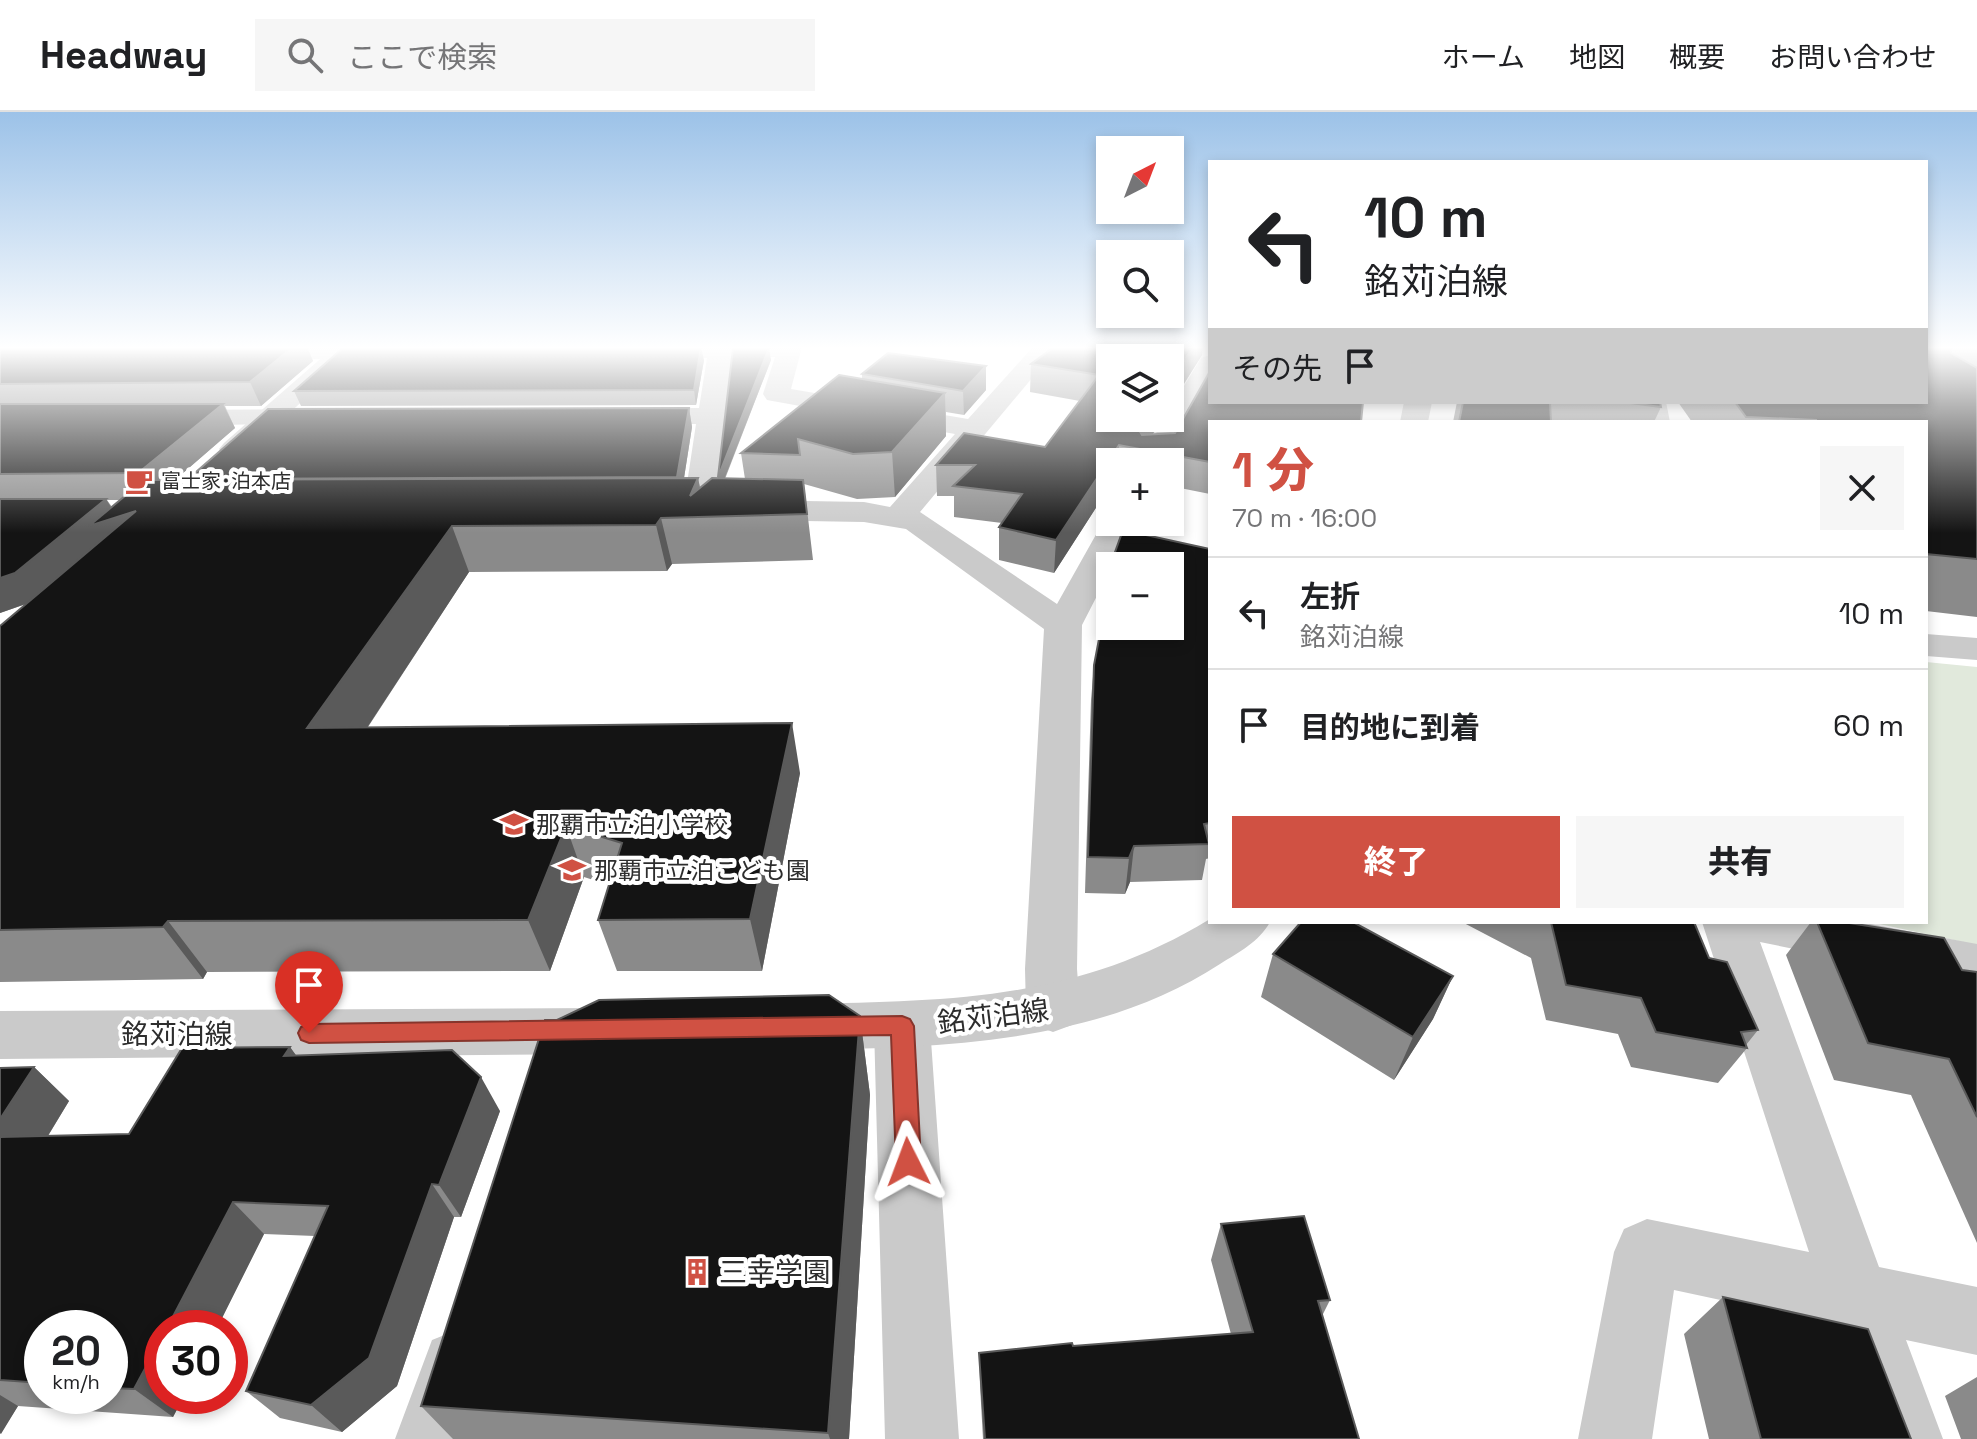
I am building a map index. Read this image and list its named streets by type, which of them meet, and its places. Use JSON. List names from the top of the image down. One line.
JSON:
{"streets":{"street":["銘苅泊線"]},"places":{"cafe":["富士家･泊本店"],"school or university":["那覇市立泊小学校","那覇市立泊こども園"],"building":["三幸学園"]},"north":"top right","page":{"header":"Headway","search":"ここで検索","nav":["ホーム","地図","概要","お問い合わせ"],"map_buttons":["+","−"],"turn":["10 m","銘苅泊線"],"then":"その先","heading":["1 分","70 m · 16:00"],"list":[{"name":"左折","note":"銘苅泊線","value":"10 m"},{"name":"目的地に到着","value":"60 m"}],"buttons":["終了","共有"],"speed":"20 km/h","limit":"30"}}
